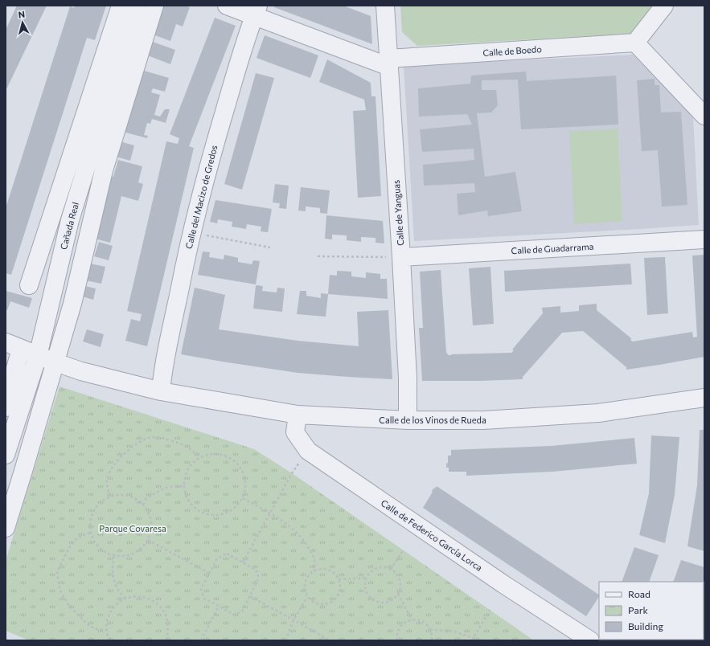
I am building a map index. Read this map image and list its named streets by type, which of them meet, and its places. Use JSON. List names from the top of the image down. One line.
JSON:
{"streets":{"street":["Calle de Boedo","Calle del Macizo de Gredos","Calle de Yanguas","Cañada Real","Calle de Guadarrama","Calle de los Vinos de Rueda","Calle de Federico García Lorca"]},"crossings":[["Calle de Boedo","Calle del Macizo de Gredos"],["Calle de Boedo","Calle de Yanguas"],["Calle del Macizo de Gredos","Calle de los Vinos de Rueda"],["Calle de Yanguas","Calle de Guadarrama"],["Calle de Yanguas","Calle de los Vinos de Rueda"],["Calle de los Vinos de Rueda","Calle de Federico García Lorca"]],"parks":["Parque Covaresa"],"legend":["Road","Park","Building"],"north":"top"}
